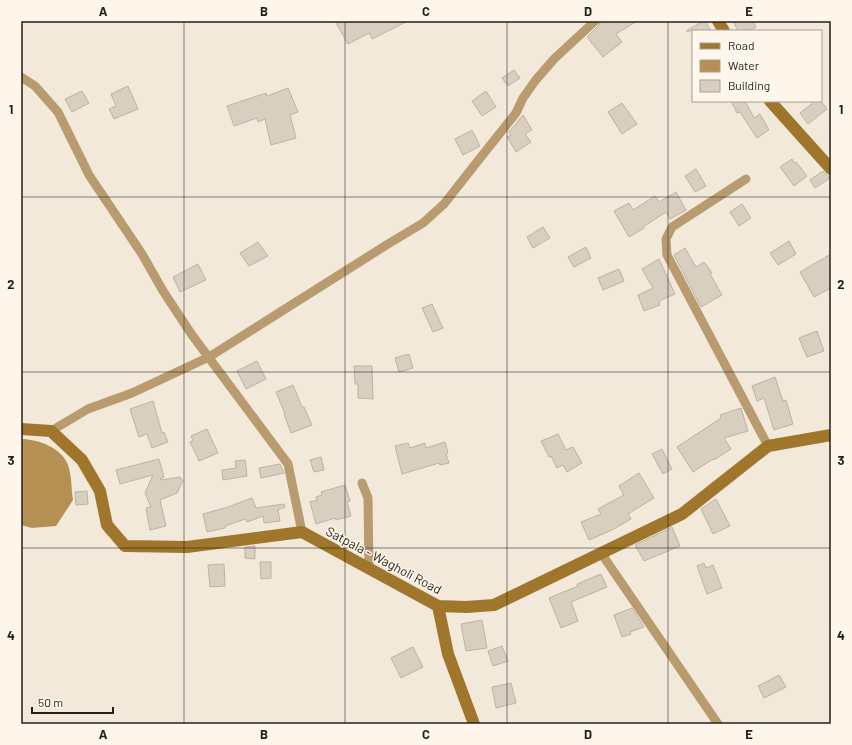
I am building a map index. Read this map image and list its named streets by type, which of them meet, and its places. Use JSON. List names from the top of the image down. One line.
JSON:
{"streets":{"main road":["Satpala - Wagholi Road"]},"legend":["Road","Water","Building"],"scale_bar":"50 m","grid":{"columns":["A","B","C","D","E"],"rows":["1","2","3","4"]}}
